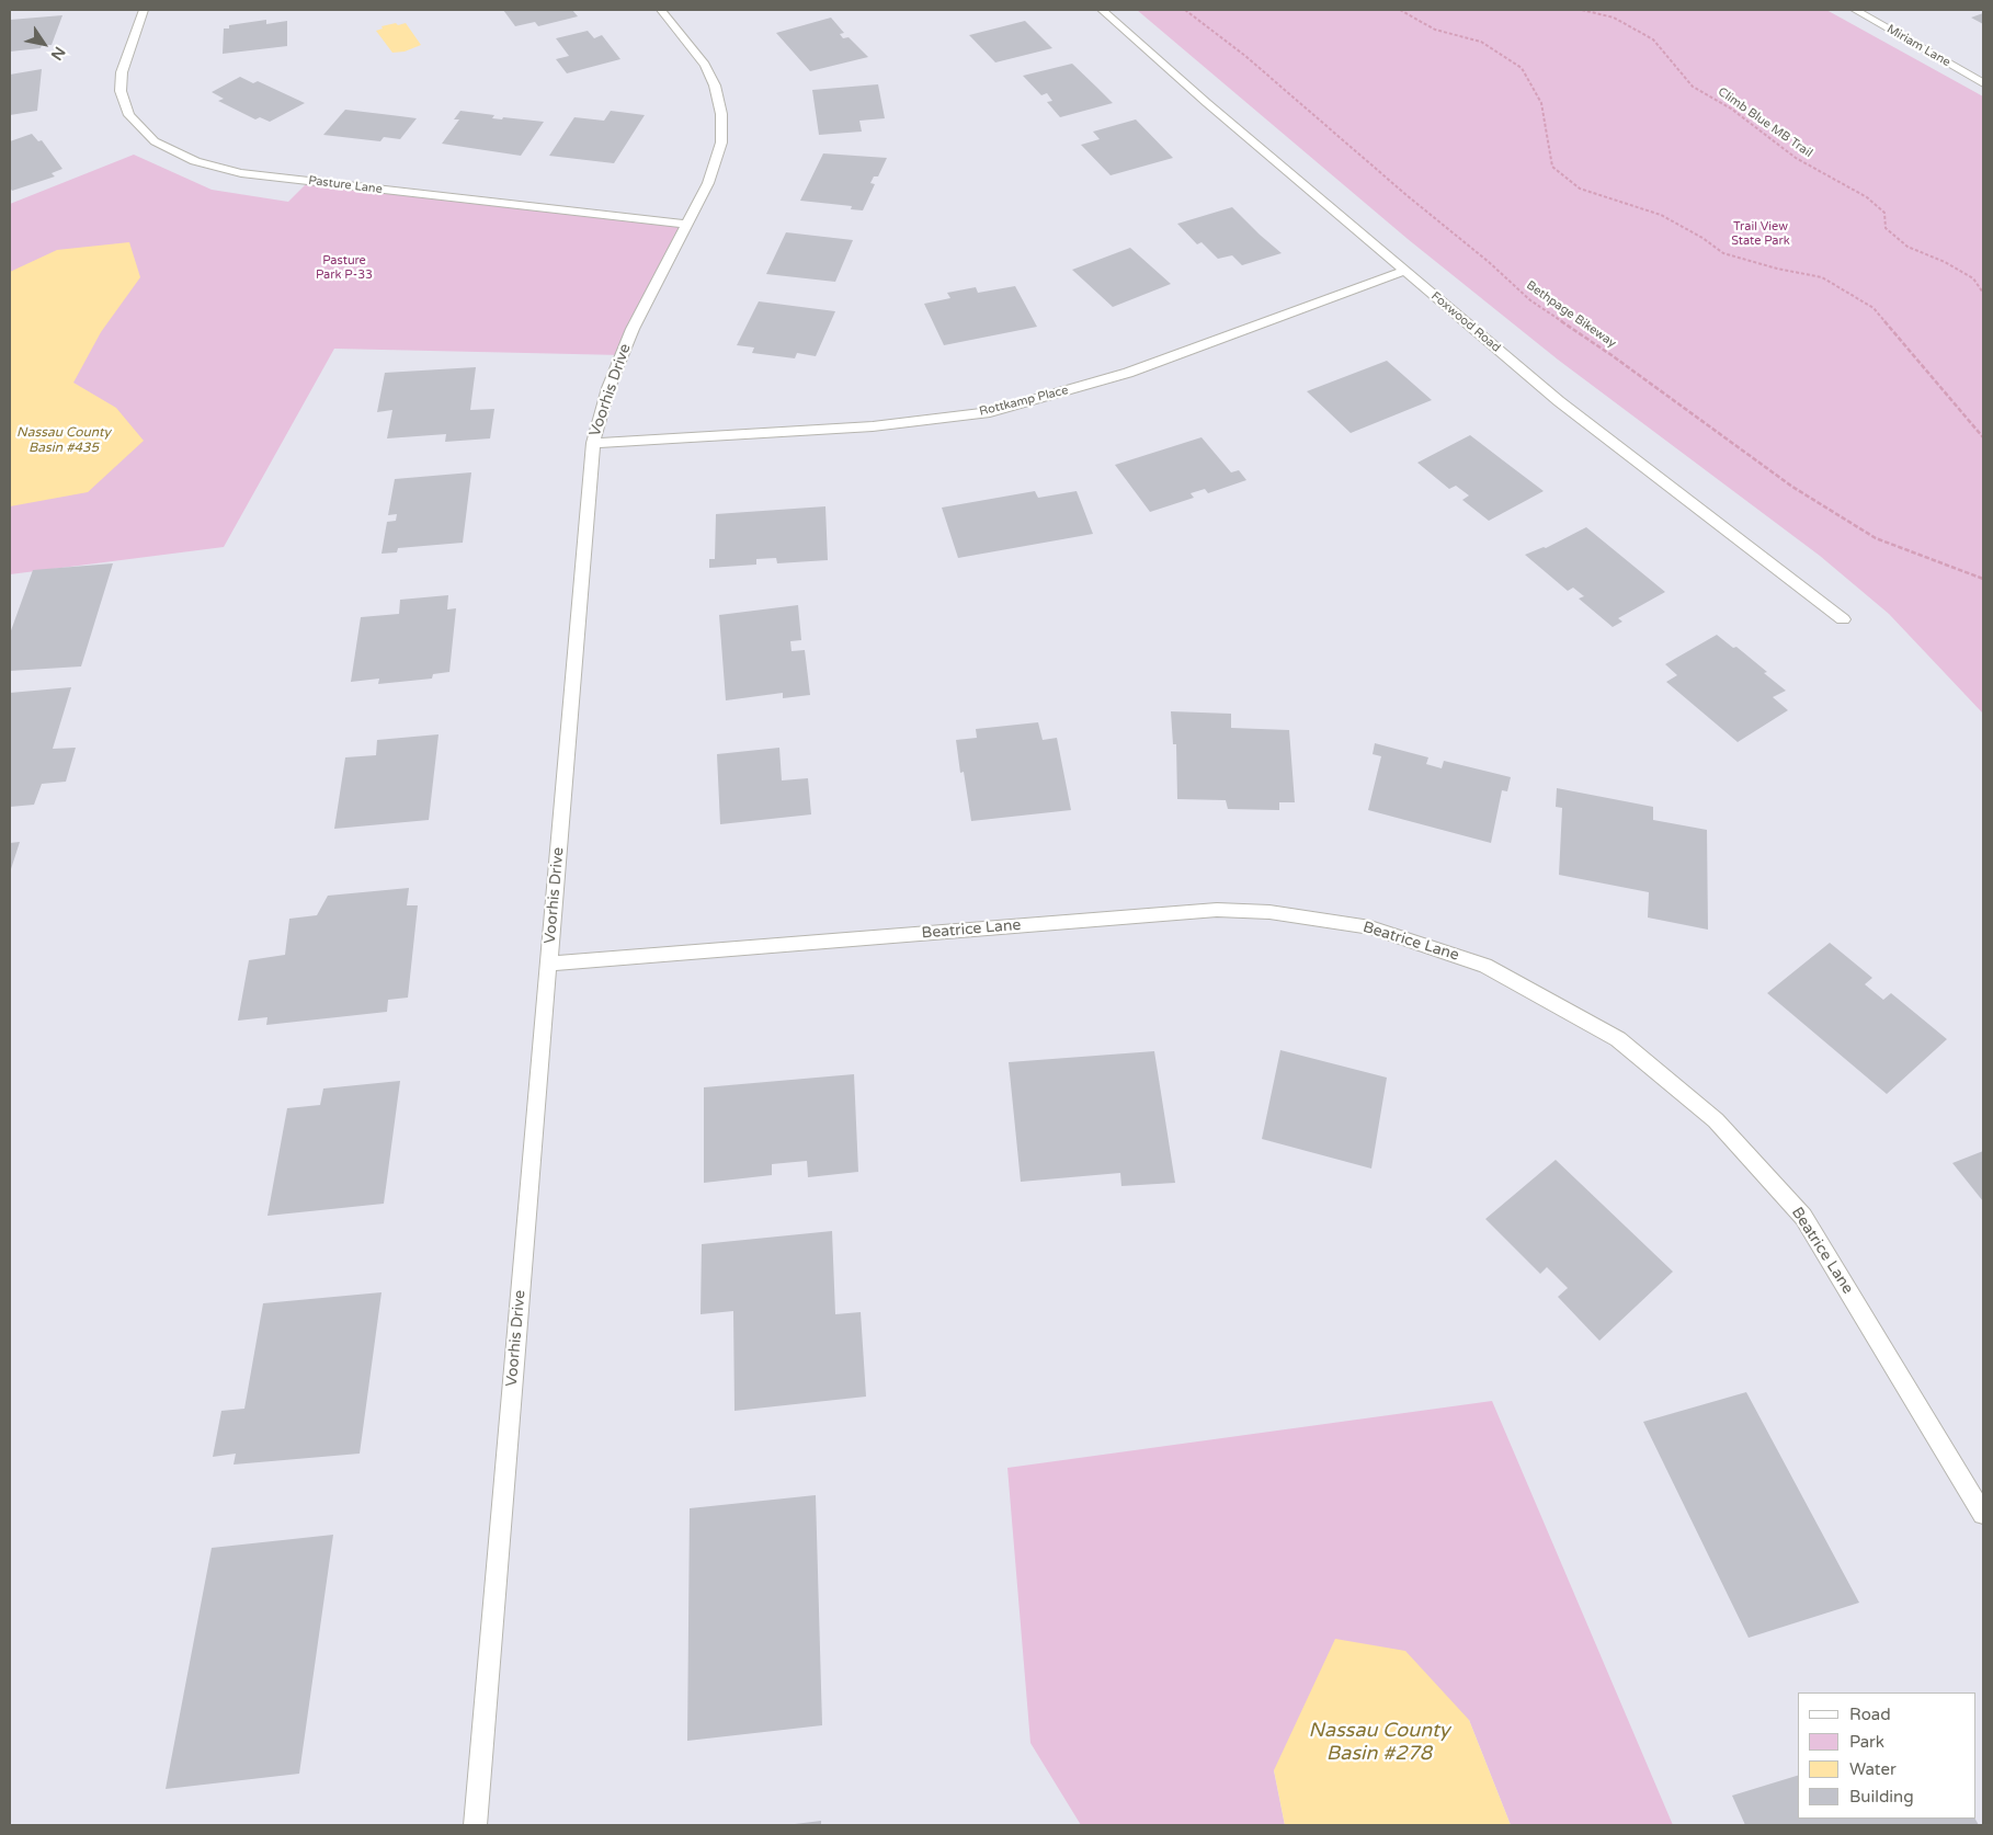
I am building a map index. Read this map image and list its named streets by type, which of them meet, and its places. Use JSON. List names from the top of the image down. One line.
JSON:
{"streets":{"street":["Miriam Lane","Pasture Lane","Foxwood Road","Voorhis Drive","Rottkamp Place","Beatrice Lane"],"path":["Climb Blue MB Trail","Bethpage Bikeway"]},"crossings":[["Pasture Lane","Voorhis Drive"],["Foxwood Road","Rottkamp Place"],["Voorhis Drive","Rottkamp Place"],["Voorhis Drive","Beatrice Lane"]],"water":["Nassau County Basin #435","Nassau County Basin #278"],"parks":["Trail View State Park","Pasture Park P-33"],"legend":["Road","Park","Water","Building"],"north":"bottom right"}
